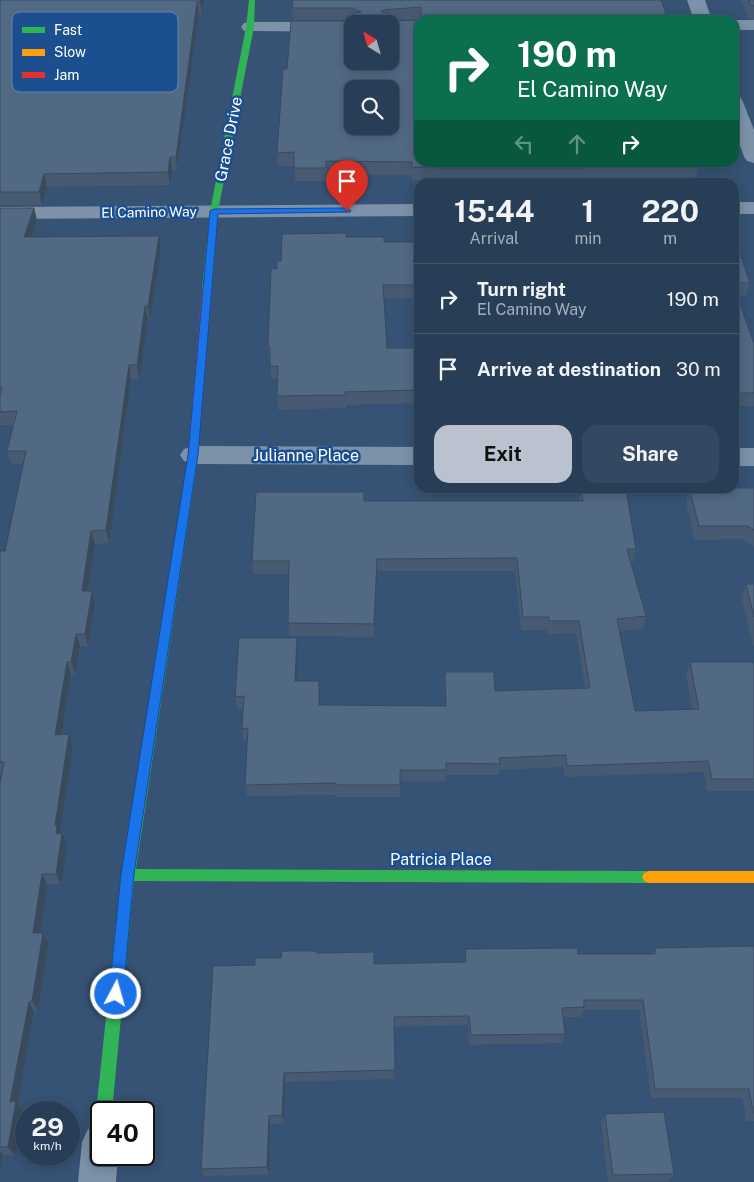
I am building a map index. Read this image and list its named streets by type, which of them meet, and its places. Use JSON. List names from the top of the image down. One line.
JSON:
{"streets":{"street":["Grace Drive","El Camino Way","Julianne Place","Patricia Place"]},"crossings":[["Grace Drive","El Camino Way"],["Grace Drive","Julianne Place"],["Grace Drive","Patricia Place"]],"legend":["Fast","Slow","Jam"],"north":"top left","page":{"turn":["190 m","El Camino Way"],"eta":["15:44","Arrival","1","min","220","m"],"list":[{"name":"Turn right","note":"El Camino Way","value":"190 m"},{"name":"Arrive at destination","value":"30 m"}],"buttons":["Exit","Share"],"speed":"29 km/h","limit":"40"}}
